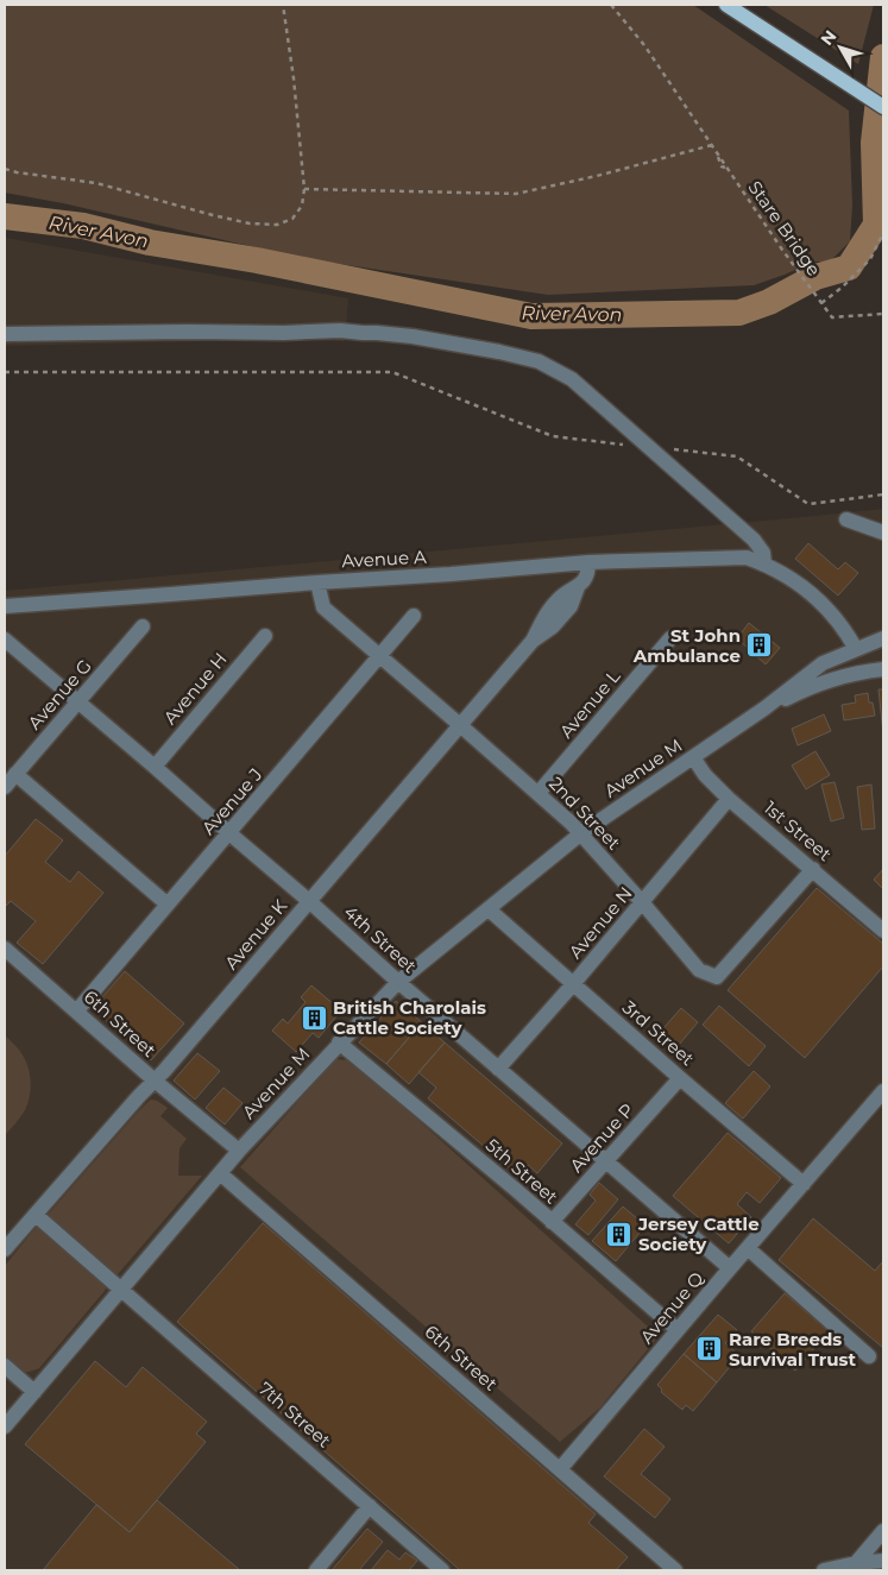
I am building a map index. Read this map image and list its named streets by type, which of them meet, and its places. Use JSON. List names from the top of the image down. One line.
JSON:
{"streets":{"lane":["Avenue A","Avenue H","Avenue G","Avenue L","Avenue M","Avenue J","2nd Street","1st Street","Avenue N","Avenue K","4th Street","6th Street","3rd Street","Avenue P","5th Street","Avenue Q","7th Street"],"path":["Stare Bridge"]},"crossings":[["Avenue A","2nd Street"],["Avenue A","Avenue K"],["Avenue H","4th Street"],["Avenue G","4th Street"],["Avenue L","2nd Street"],["Avenue M","2nd Street"],["Avenue M","1st Street"],["Avenue M","4th Street"],["Avenue M","6th Street"],["Avenue M","3rd Street"],["Avenue M","5th Street"],["Avenue M","7th Street"],["Avenue J","2nd Street"],["Avenue J","4th Street"],["Avenue J","6th Street"],["2nd Street","1st Street"],["2nd Street","Avenue N"],["2nd Street","Avenue K"],["1st Street","Avenue N"],["Avenue N","4th Street"],["Avenue N","3rd Street"],["Avenue K","4th Street"],["Avenue K","6th Street"],["Avenue K","7th Street"],["4th Street","Avenue P"],["4th Street","Avenue Q"],["6th Street","Avenue Q"],["3rd Street","Avenue P"],["3rd Street","Avenue Q"],["Avenue P","5th Street"],["5th Street","Avenue Q"]],"water":["River Avon"],"places":{"building":["St John Ambulance","British Charolais Cattle Society","Jersey Cattle Society","Rare Breeds Survival Trust"]},"north":"top left"}
